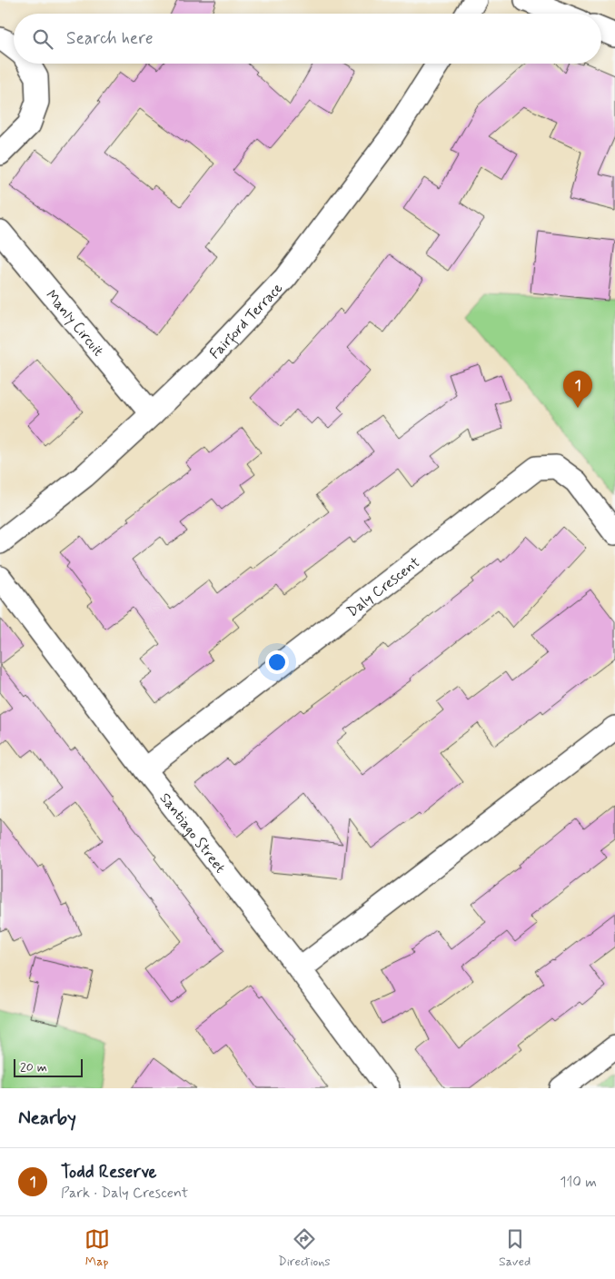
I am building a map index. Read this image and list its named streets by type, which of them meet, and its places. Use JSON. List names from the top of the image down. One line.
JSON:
{"streets":{"street":["Fairford Terrace","Manly Circuit","Daly Crescent","Santiago Street"]},"crossings":[["Fairford Terrace","Manly Circuit"],["Daly Crescent","Santiago Street"]],"scale_bar":"20 m","page":{"search":"Search here","pins":"1","scale":"20 m","heading":"Nearby","list":[{"mark":"1","name":"Todd Reserve","note":"Park · Daly Crescent","value":"110 m"}],"nav":["Map","Directions","Saved"]}}
